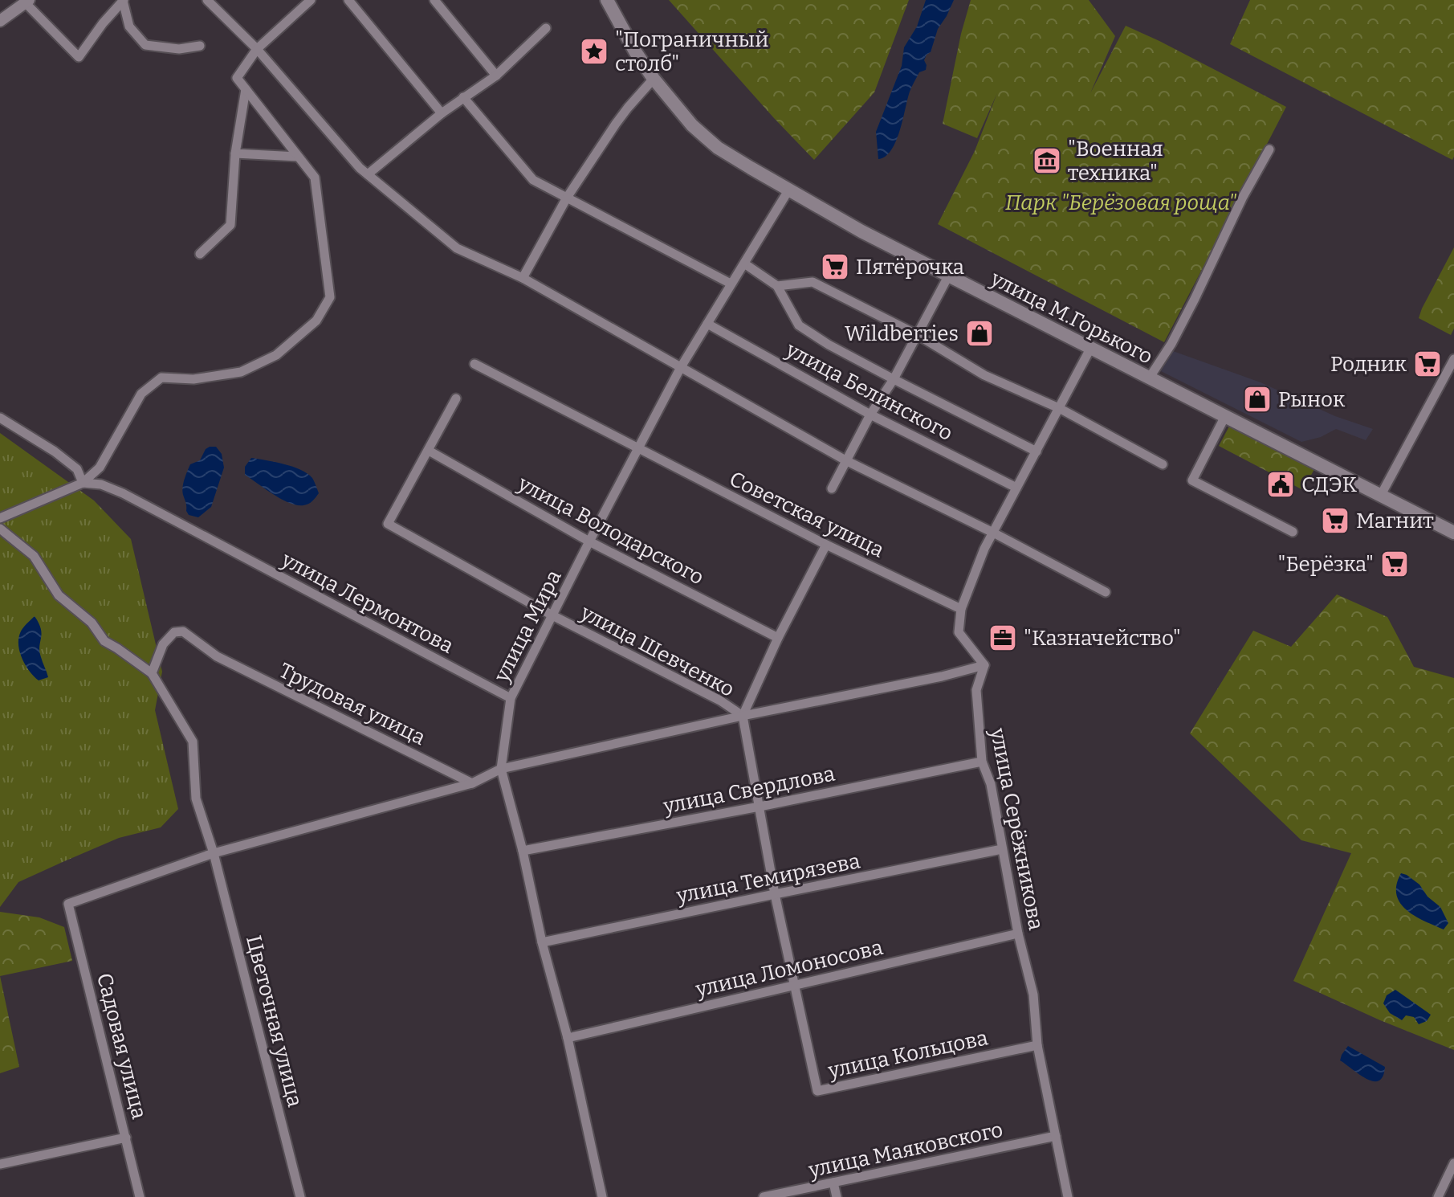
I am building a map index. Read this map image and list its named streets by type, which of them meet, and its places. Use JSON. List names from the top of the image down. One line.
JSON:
{"streets":{"main road":["улица М.Горького"],"street":["улица Белинского","Советская улица","улица Володарского","улица Лермонтова","улица Мира","улица Шевченко","Трудовая улица","улица Свердлова","улица Серёжникова","улица Темирязева","улица Ломоносова","Цветочная улица","Садовая улица","улица Кольцова","улица Маяковского"]},"crossings":[["улица М.Горького","улица Мира"],["улица Белинского","улица Мира"],["Советская улица","улица Мира"],["улица Володарского","улица Мира"],["улица Володарского","улица Шевченко"],["улица Лермонтова","улица Мира"],["улица Мира","улица Шевченко"],["улица Мира","улица Свердлова"],["улица Мира","улица Темирязева"],["улица Мира","улица Ломоносова"],["Трудовая улица","Цветочная улица"],["улица Свердлова","улица Серёжникова"],["улица Серёжникова","улица Темирязева"],["улица Серёжникова","улица Ломоносова"],["улица Серёжникова","улица Кольцова"],["улица Серёжникова","улица Маяковского"],["улица Ломоносова","улица Кольцова"],["Цветочная улица","Садовая улица"]],"parks":["Парк \"Берёзовая роща\""],"places":{"place":["\"Пограничный столб\""],"museum":["\"Военная техника\""],"supermarket":["Пятёрочка","Родник","Магнит","\"Берёзка\""],"shop":["Wildberries","Рынок"],"public building":["СДЭК"],"office":["\"Казначейство\""]}}
